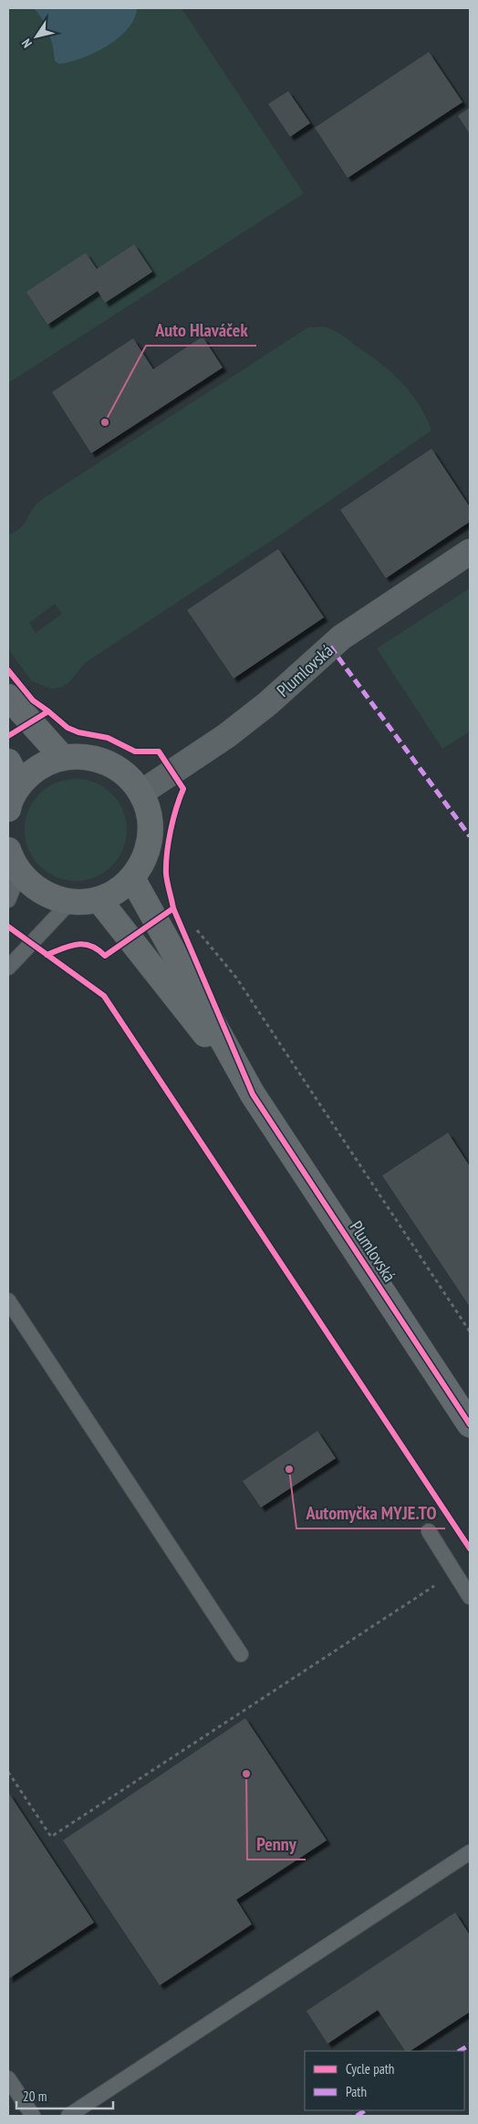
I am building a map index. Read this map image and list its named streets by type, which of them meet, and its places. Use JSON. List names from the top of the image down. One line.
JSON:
{"streets":{"main road":["Plumlovská"]},"places":["Auto Hlaváček","Automyčka MYJE.TO","Penny"],"legend":["Cycle path","Path"],"scale_bar":"20 m","north":"bottom left"}
